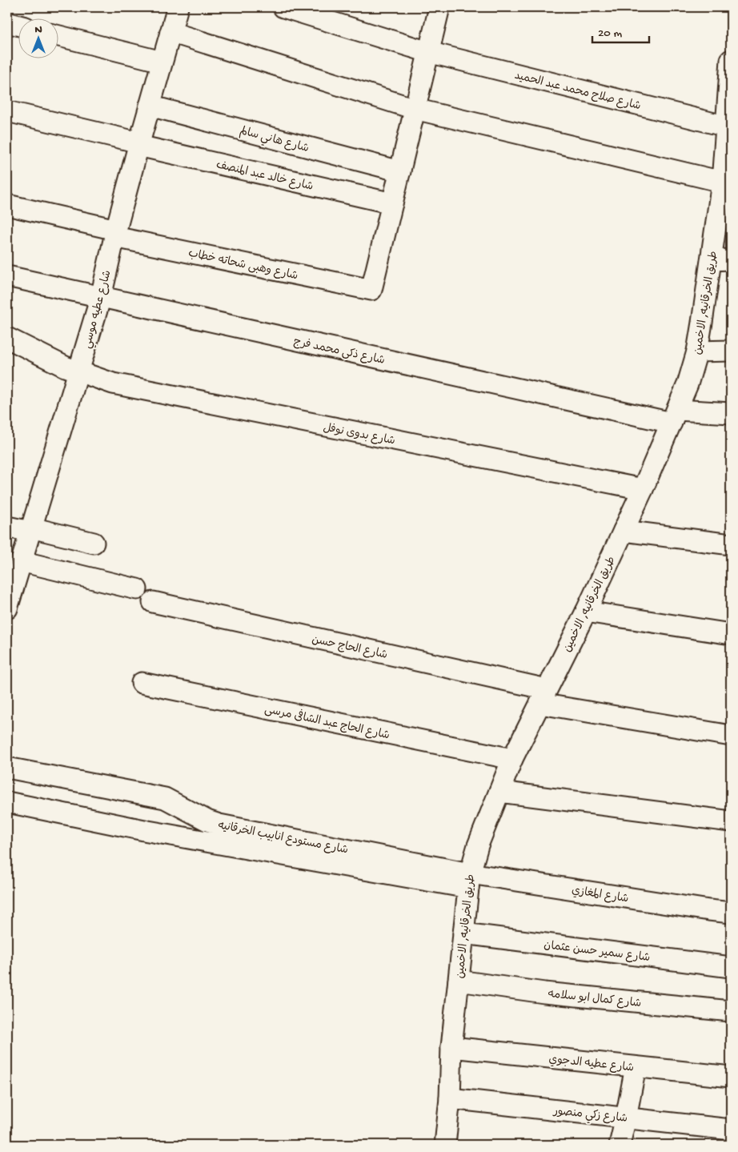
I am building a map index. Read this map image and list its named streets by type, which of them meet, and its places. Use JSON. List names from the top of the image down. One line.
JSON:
{"streets":{"street":["شارع صلاح محمد عبد الحميد","شارع هاني سالم","شارع خالد عبد المنصف","شارع وهبى شحاته خطاب","طريق الخرقانيه, الاخمين","شارع عطيه موسي","شارع ذكى محمد فرج","شارع بدوى نوفل","شارع الحاج حسن","شارع الحاج عبد الشافى مرسى","شارع مستودع انابيب الخرقانيه","شارع المغازي","شارع سمير حسن عثمان","شارع كمال ابو سلامه","شارع عطيه الدجوي","شارع زكي منصور"]},"crossings":[["شارع صلاح محمد عبد الحميد","طريق الخرقانيه, الاخمين"],["شارع هاني سالم","شارع عطيه موسي"],["شارع خالد عبد المنصف","شارع وهبى شحاته خطاب"],["شارع خالد عبد المنصف","شارع عطيه موسي"],["شارع وهبى شحاته خطاب","شارع عطيه موسي"],["طريق الخرقانيه, الاخمين","شارع ذكى محمد فرج"],["طريق الخرقانيه, الاخمين","شارع بدوى نوفل"],["طريق الخرقانيه, الاخمين","شارع الحاج حسن"],["طريق الخرقانيه, الاخمين","شارع الحاج عبد الشافى مرسى"],["طريق الخرقانيه, الاخمين","شارع مستودع انابيب الخرقانيه"],["طريق الخرقانيه, الاخمين","شارع المغازي"],["طريق الخرقانيه, الاخمين","شارع سمير حسن عثمان"],["طريق الخرقانيه, الاخمين","شارع كمال ابو سلامه"],["طريق الخرقانيه, الاخمين","شارع عطيه الدجوي"],["طريق الخرقانيه, الاخمين","شارع زكي منصور"],["شارع عطيه موسي","شارع ذكى محمد فرج"],["شارع عطيه موسي","شارع بدوى نوفل"],["شارع مستودع انابيب الخرقانيه","شارع المغازي"]],"scale_bar":"20 m","north":"top"}
